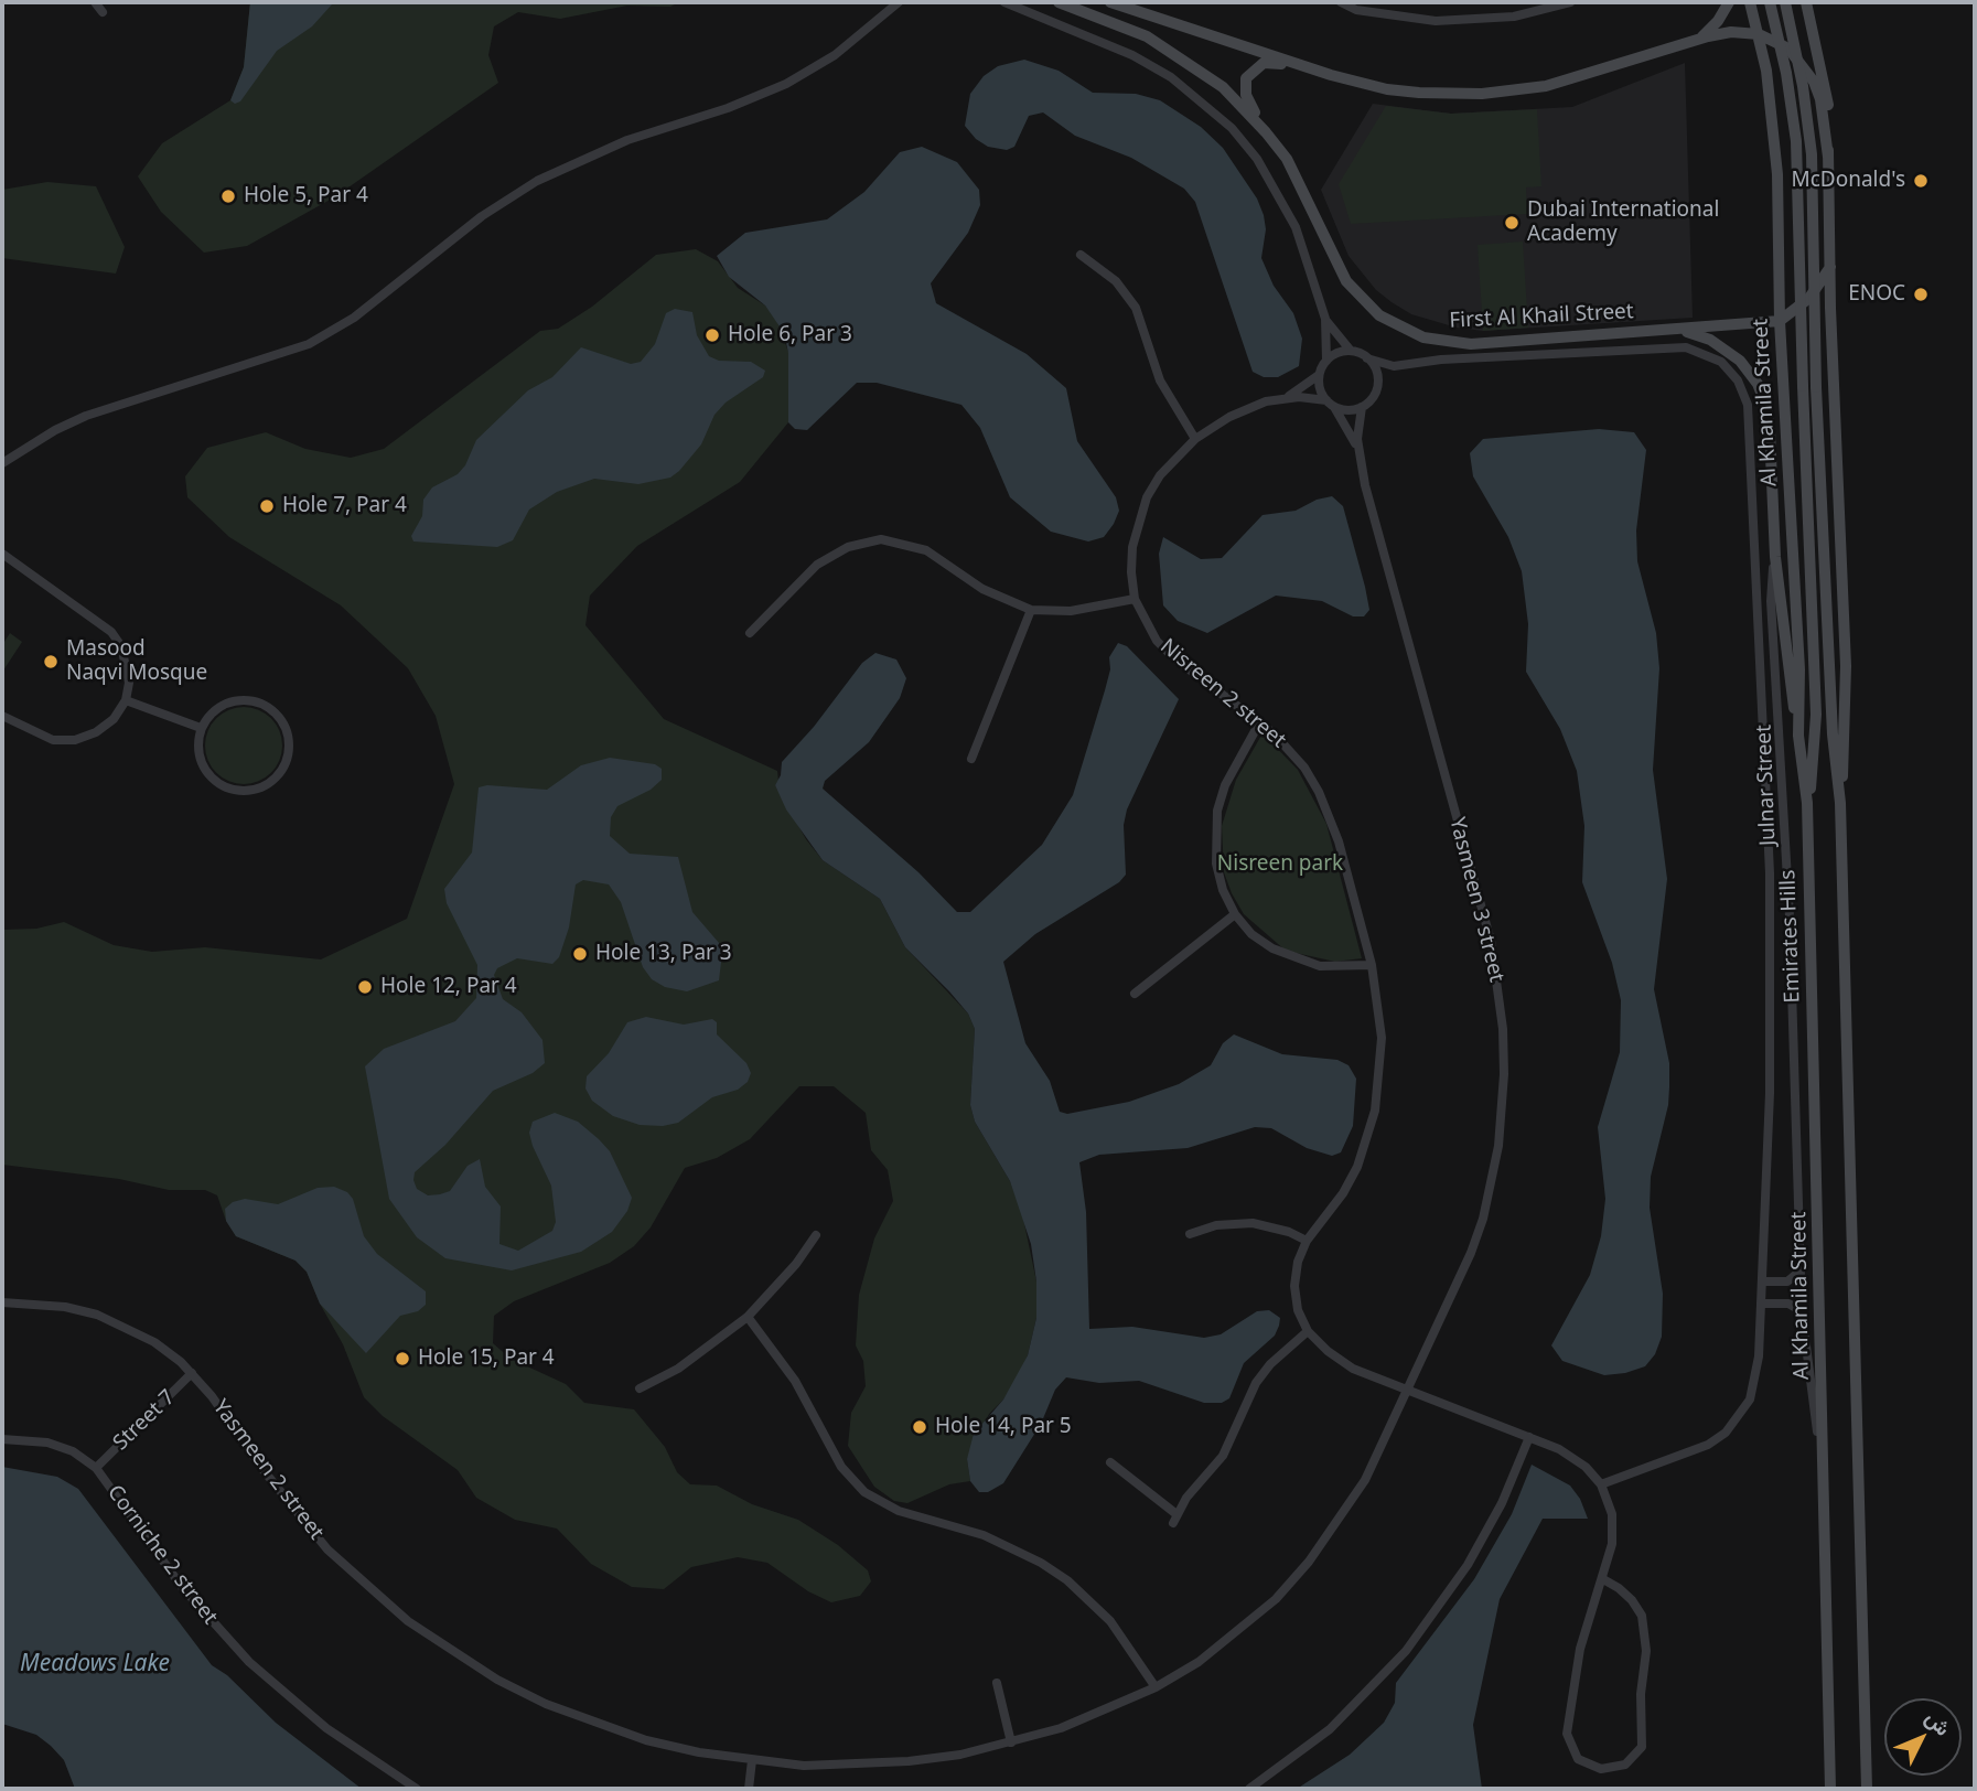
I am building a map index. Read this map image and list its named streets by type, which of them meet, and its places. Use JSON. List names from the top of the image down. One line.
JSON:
{"streets":{"main road":["First Al Khail Street","Al Khamila Street"],"street":["Nisreen 2 street","Julnar Street","Yasmeen 3 street","Emirates Hills","Street 7","Yasmeen 2 street","Corniche 2 street"]},"crossings":[["First Al Khail Street","Al Khamila Street"],["Al Khamila Street","Emirates Hills"],["Nisreen 2 street","Julnar Street"],["Nisreen 2 street","Yasmeen 3 street"],["Nisreen 2 street","Yasmeen 2 street"],["Julnar Street","Yasmeen 3 street"],["Yasmeen 3 street","Yasmeen 2 street"],["Street 7","Yasmeen 2 street"],["Street 7","Corniche 2 street"]],"water":["Meadows Lake"],"parks":["Nisreen park"],"places":["McDonald's","Hole 5, Par 4","Dubai International Academy","ENOC","Hole 6, Par 3","Hole 7, Par 4","Masood Naqvi Mosque","Hole 13, Par 3","Hole 12, Par 4","Hole 15, Par 4","Hole 14, Par 5"],"north":"top right"}
